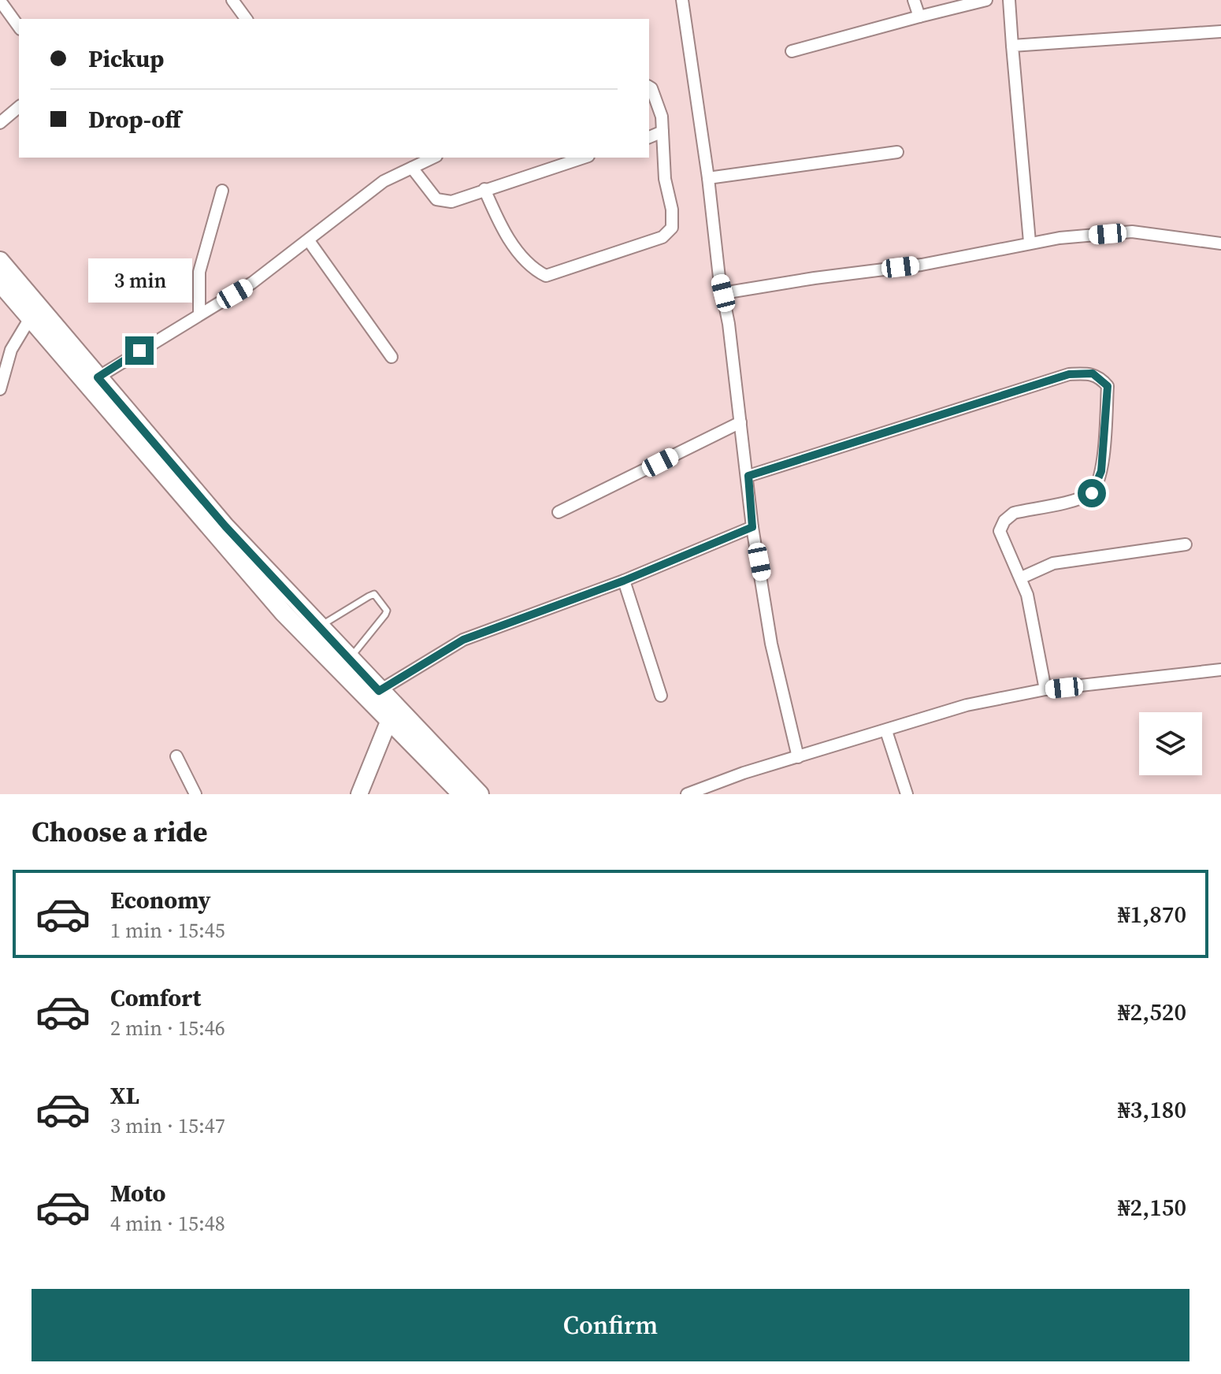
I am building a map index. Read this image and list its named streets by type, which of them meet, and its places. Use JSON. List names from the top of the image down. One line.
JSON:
{"page":{"banner":["Pickup","Drop-off"],"bubble":"3 min","heading":"Choose a ride","list":[{"name":"Economy","note":"1 min · 15:45","value":"₦1,870"},{"name":"Comfort","note":"2 min · 15:46","value":"₦2,520"},{"name":"XL","note":"3 min · 15:47","value":"₦3,180"},{"name":"Moto","note":"4 min · 15:48","value":"₦2,150"}],"buttons":"Confirm"}}
